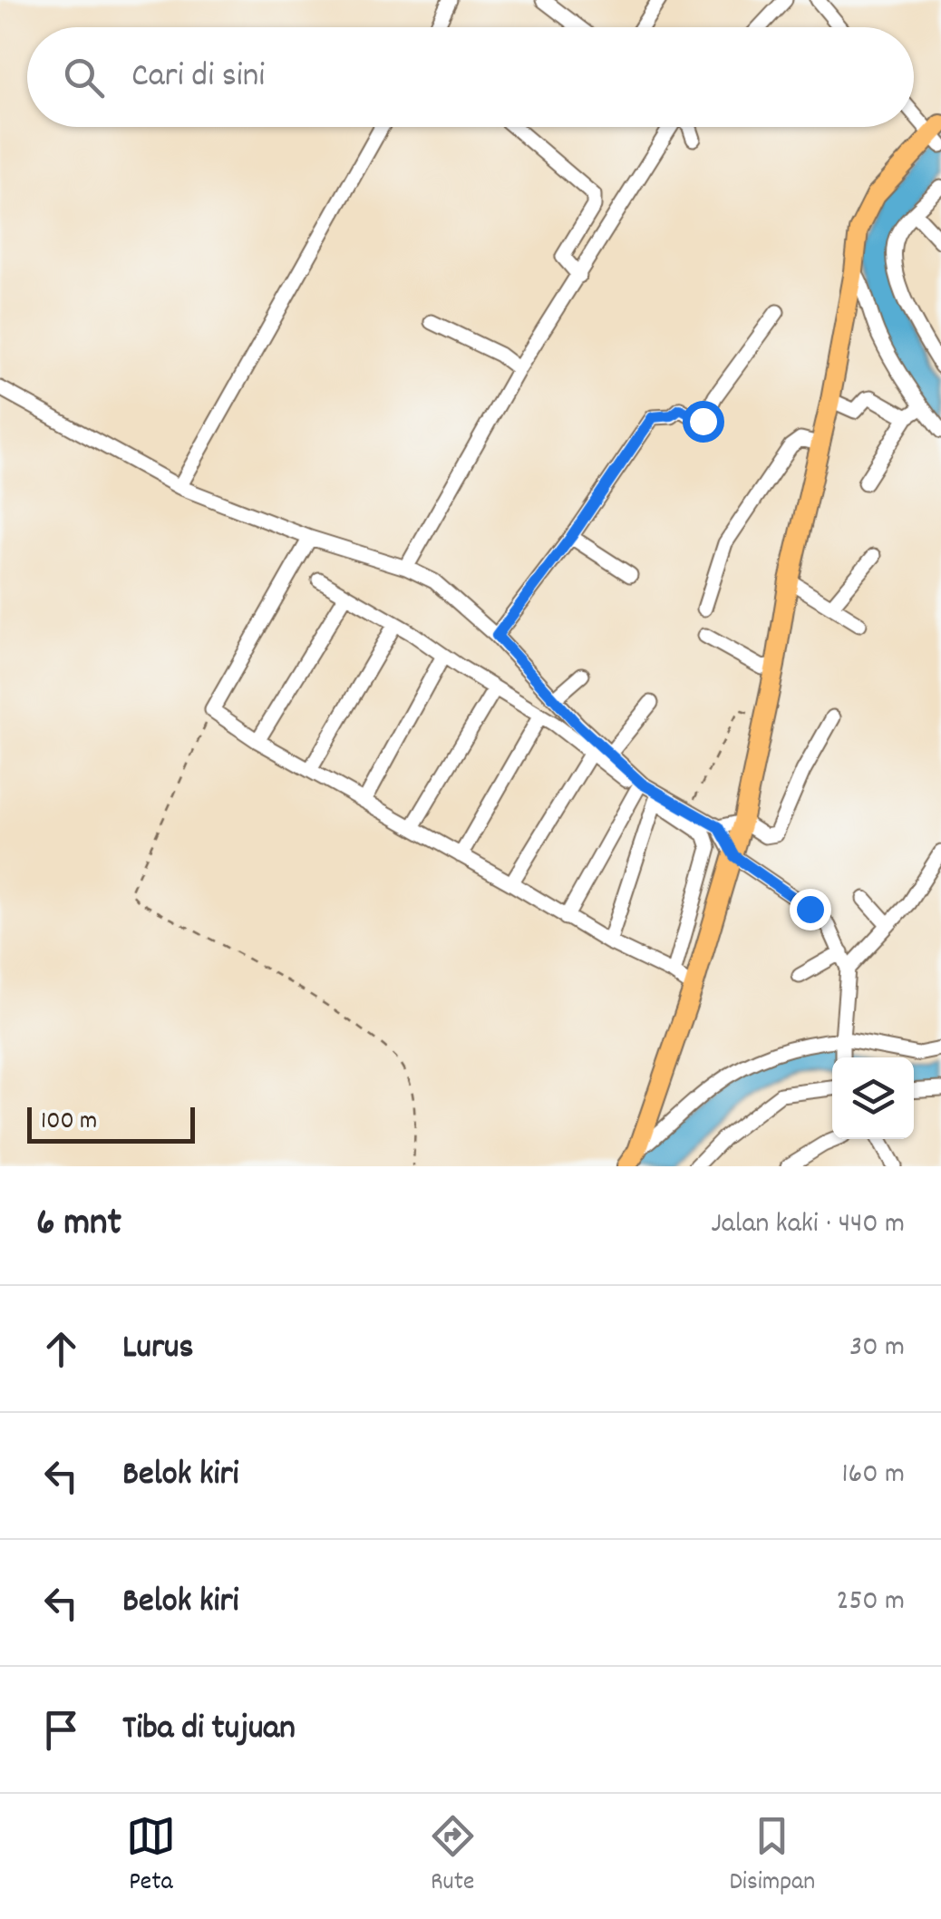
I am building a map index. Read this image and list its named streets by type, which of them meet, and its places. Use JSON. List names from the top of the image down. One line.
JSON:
{"scale_bar":"100 m","page":{"search":"Cari di sini","scale":"100 m","heading":["6 mnt","Jalan kaki · 440 m"],"list":[["Lurus","30 m"],["Belok kiri","160 m"],["Belok kiri","250 m"],"Tiba di tujuan"],"nav":["Peta","Rute","Disimpan"]}}
